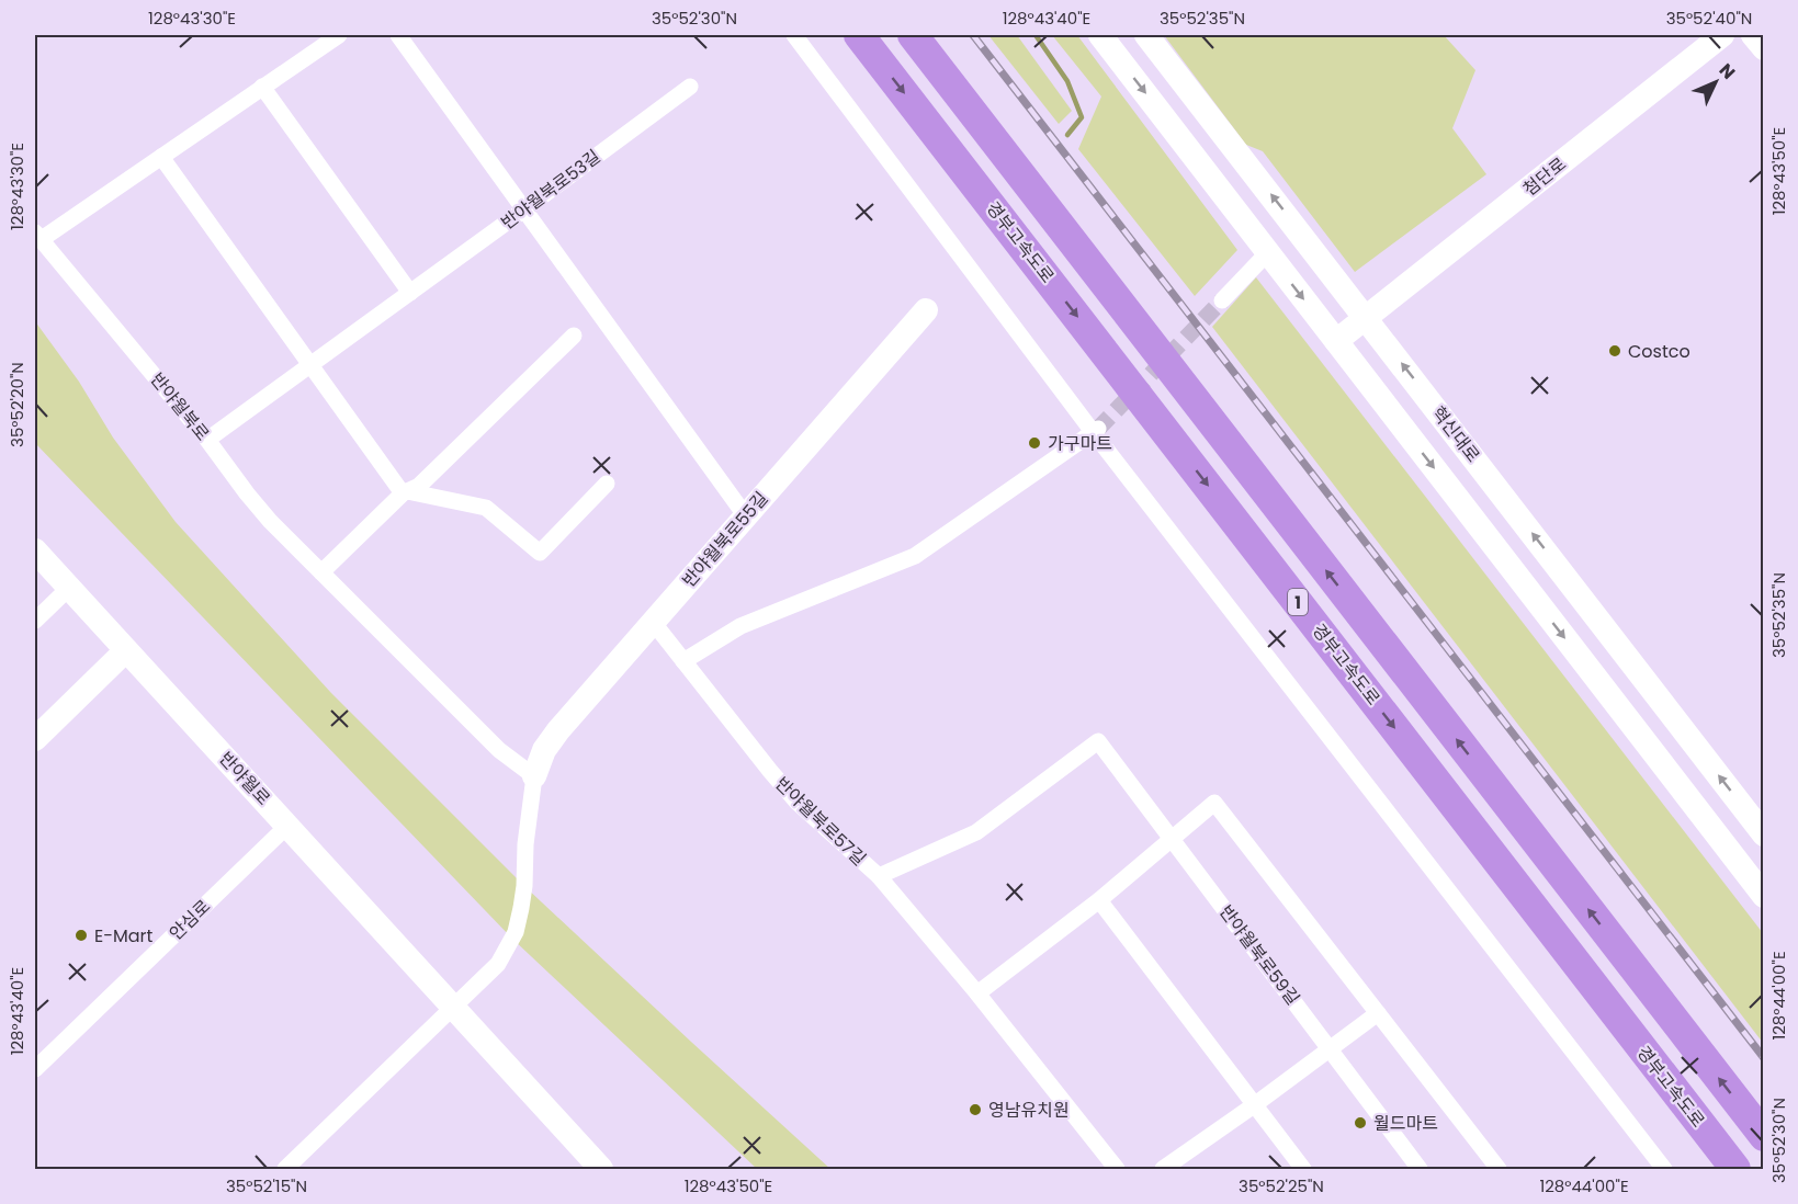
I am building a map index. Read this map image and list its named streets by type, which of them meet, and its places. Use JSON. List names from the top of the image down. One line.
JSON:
{"streets":{"highway":["경부고속도로","1"],"main road":["첨단로","혁신대로","반야월북로55길","반야월로"],"street":["반야월북로53길","반야월북로","반야월북로57길","안심로","반야월북로59길"]},"crossings":[["첨단로","혁신대로"],["반야월북로53길","반야월북로"],["반야월북로","반야월북로55길"],["반야월북로55길","반야월북로57길"],["반야월로","안심로"],["반야월북로57길","반야월북로59길"]],"places":["Costco","가구마트","E-Mart","영남유치원","월드마트"],"north":"top right","coordinates":["128°43'30\"E","35°52'30\"N","128°43'40\"E","35°52'35\"N","35°52'40\"N","128°43'50\"E","35°52'20\"N","128°44'00\"E","35°52'15\"N","35°52'25\"N"]}
